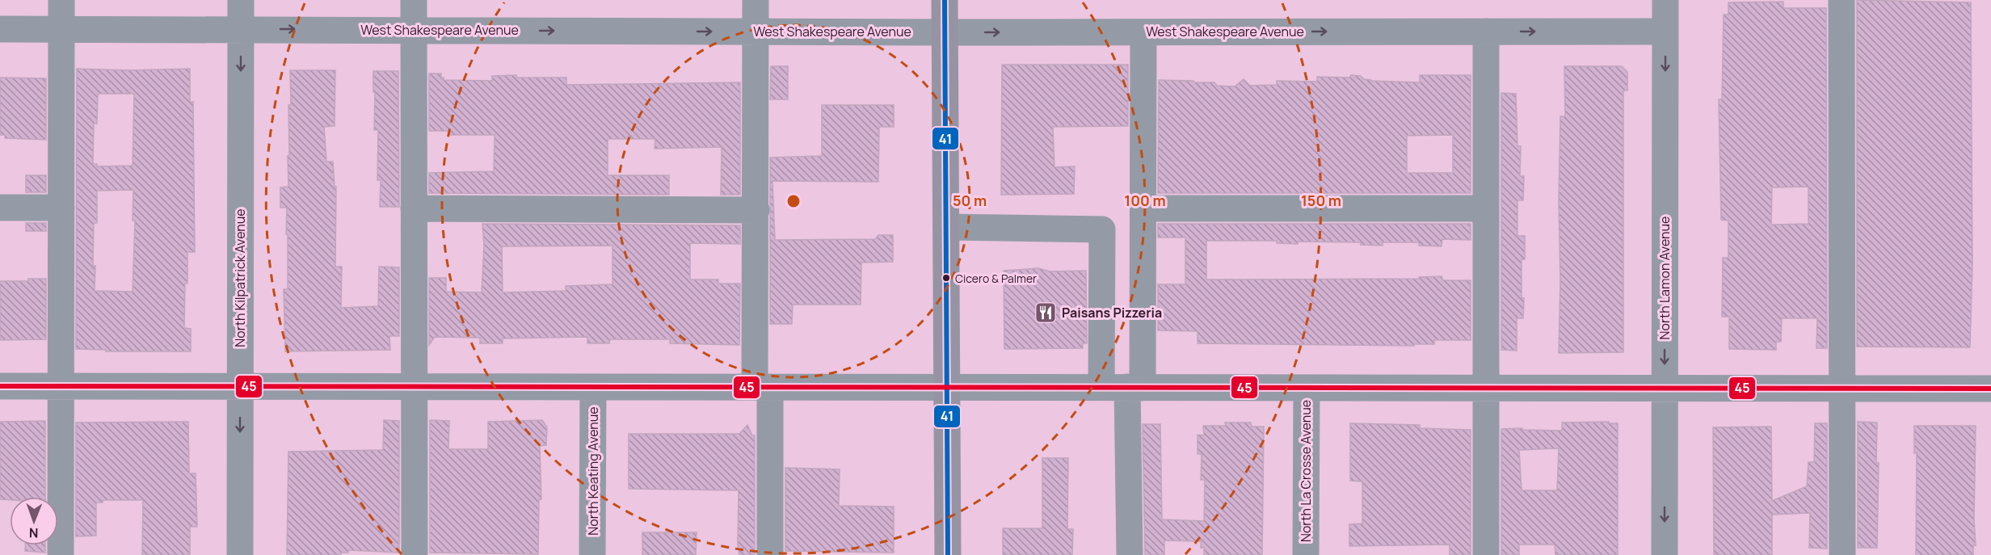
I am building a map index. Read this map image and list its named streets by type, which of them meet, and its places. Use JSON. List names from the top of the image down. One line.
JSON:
{"streets":{"street":["West Shakespeare Avenue","North Kilpatrick Avenue","North Lamon Avenue","North Keating Avenue","North La Crosse Avenue"]},"crossings":[["West Shakespeare Avenue","North Kilpatrick Avenue"],["West Shakespeare Avenue","North Lamon Avenue"]],"places":{"other":["Cicero & Palmer"],"restaurant":["Paisans Pizzeria"]},"lines":["transit line 41","transit line 45"],"north":"bottom","rings":["50 m","100 m","150 m"]}
